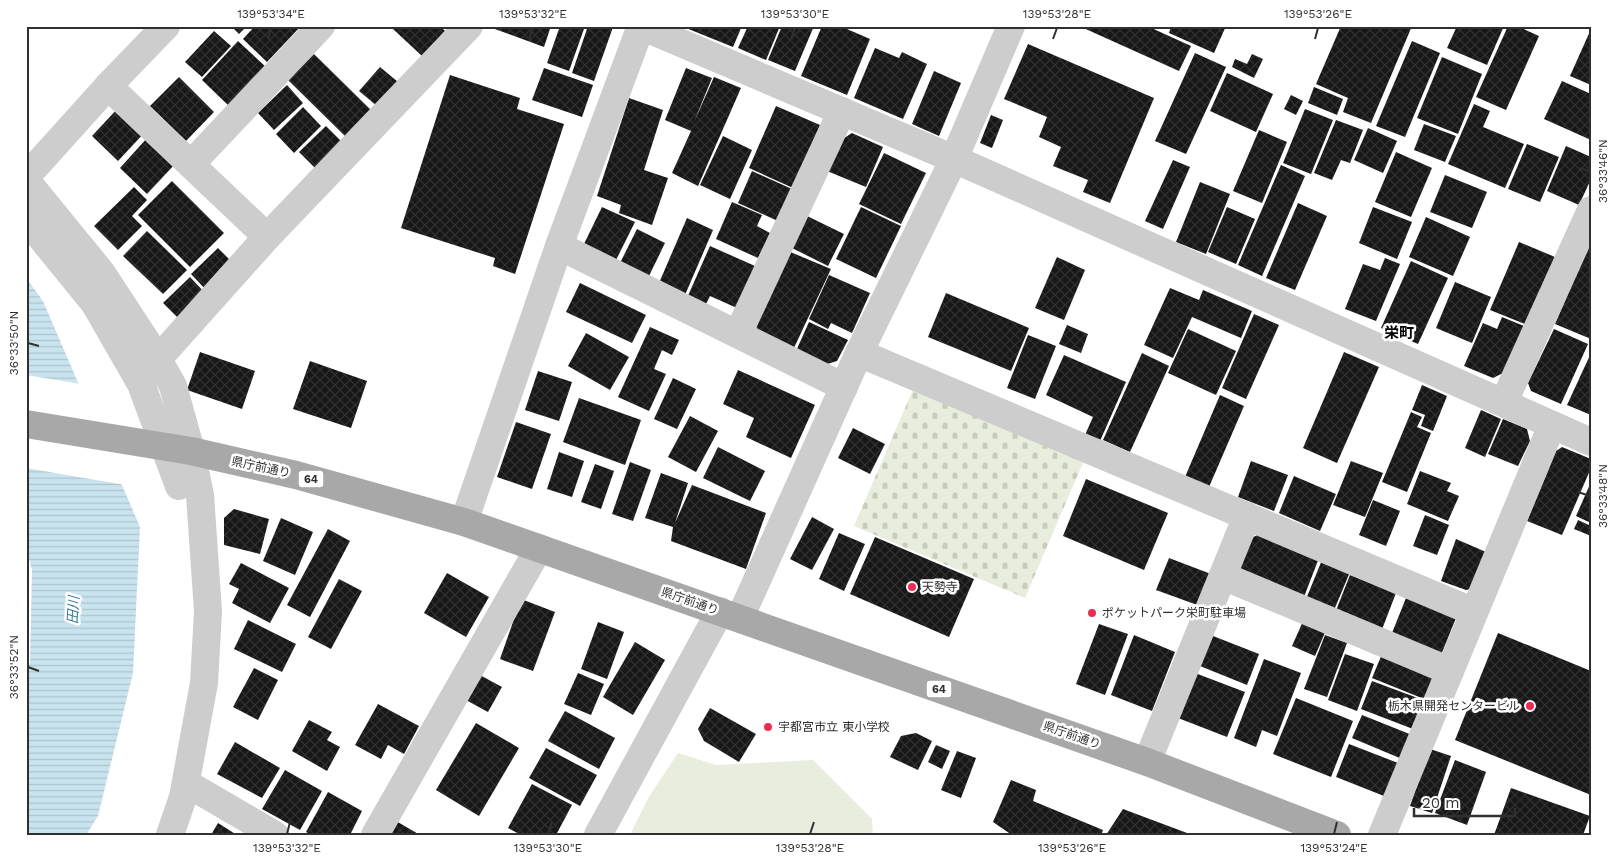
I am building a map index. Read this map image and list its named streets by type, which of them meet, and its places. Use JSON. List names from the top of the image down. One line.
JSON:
{"streets":{"main road":["県庁前通り","64"]},"districts":["栄町"],"water":["田川"],"places":["天勢寺","ポケットパーク栄町駐車場","栃木県開発センタービル","宇都宮市立 東小学校"],"scale_bar":"20 m","coordinates":["139°53'34\"E","139°53'32\"E","139°53'30\"E","139°53'28\"E","139°53'26\"E","36°33'46\"N","36°33'50\"N","36°33'48\"N","36°33'52\"N","139°53'24\"E"]}
